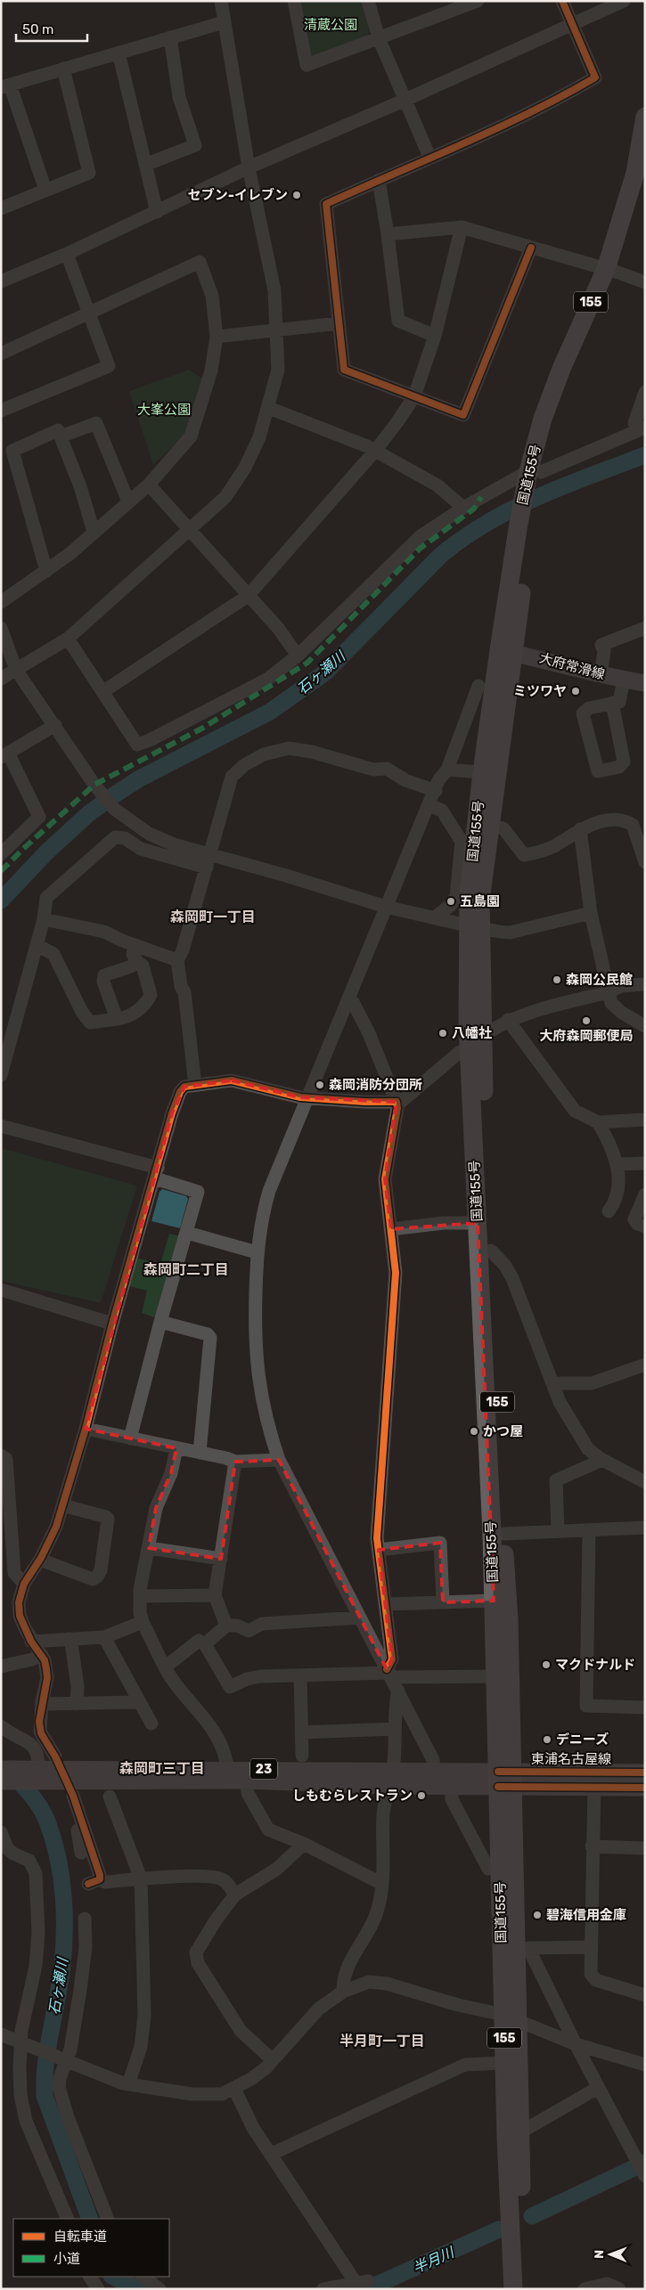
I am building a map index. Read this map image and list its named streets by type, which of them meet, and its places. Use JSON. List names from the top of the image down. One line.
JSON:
{"streets":{"highway":["155","国道155号"],"main road":["大府常滑線","東浦名古屋線","23"]},"crossings":[["国道155号","大府常滑線"],["国道155号","東浦名古屋線"]],"districts":["森岡町一丁目","森岡町二丁目","森岡町三丁目","半月町一丁目"],"water":["石ヶ瀬川","半月川"],"parks":["清蔵公園","大峯公園"],"places":["セブン-イレブン","ミツワヤ","五島園","森岡公民館","大府森岡郵便局","八幡社","森岡消防分団所","かつ屋","マクドナルド","デニーズ","しもむらレストラン","碧海信用金庫"],"legend":["自転車道","小道"],"scale_bar":"50 m","north":"left"}
